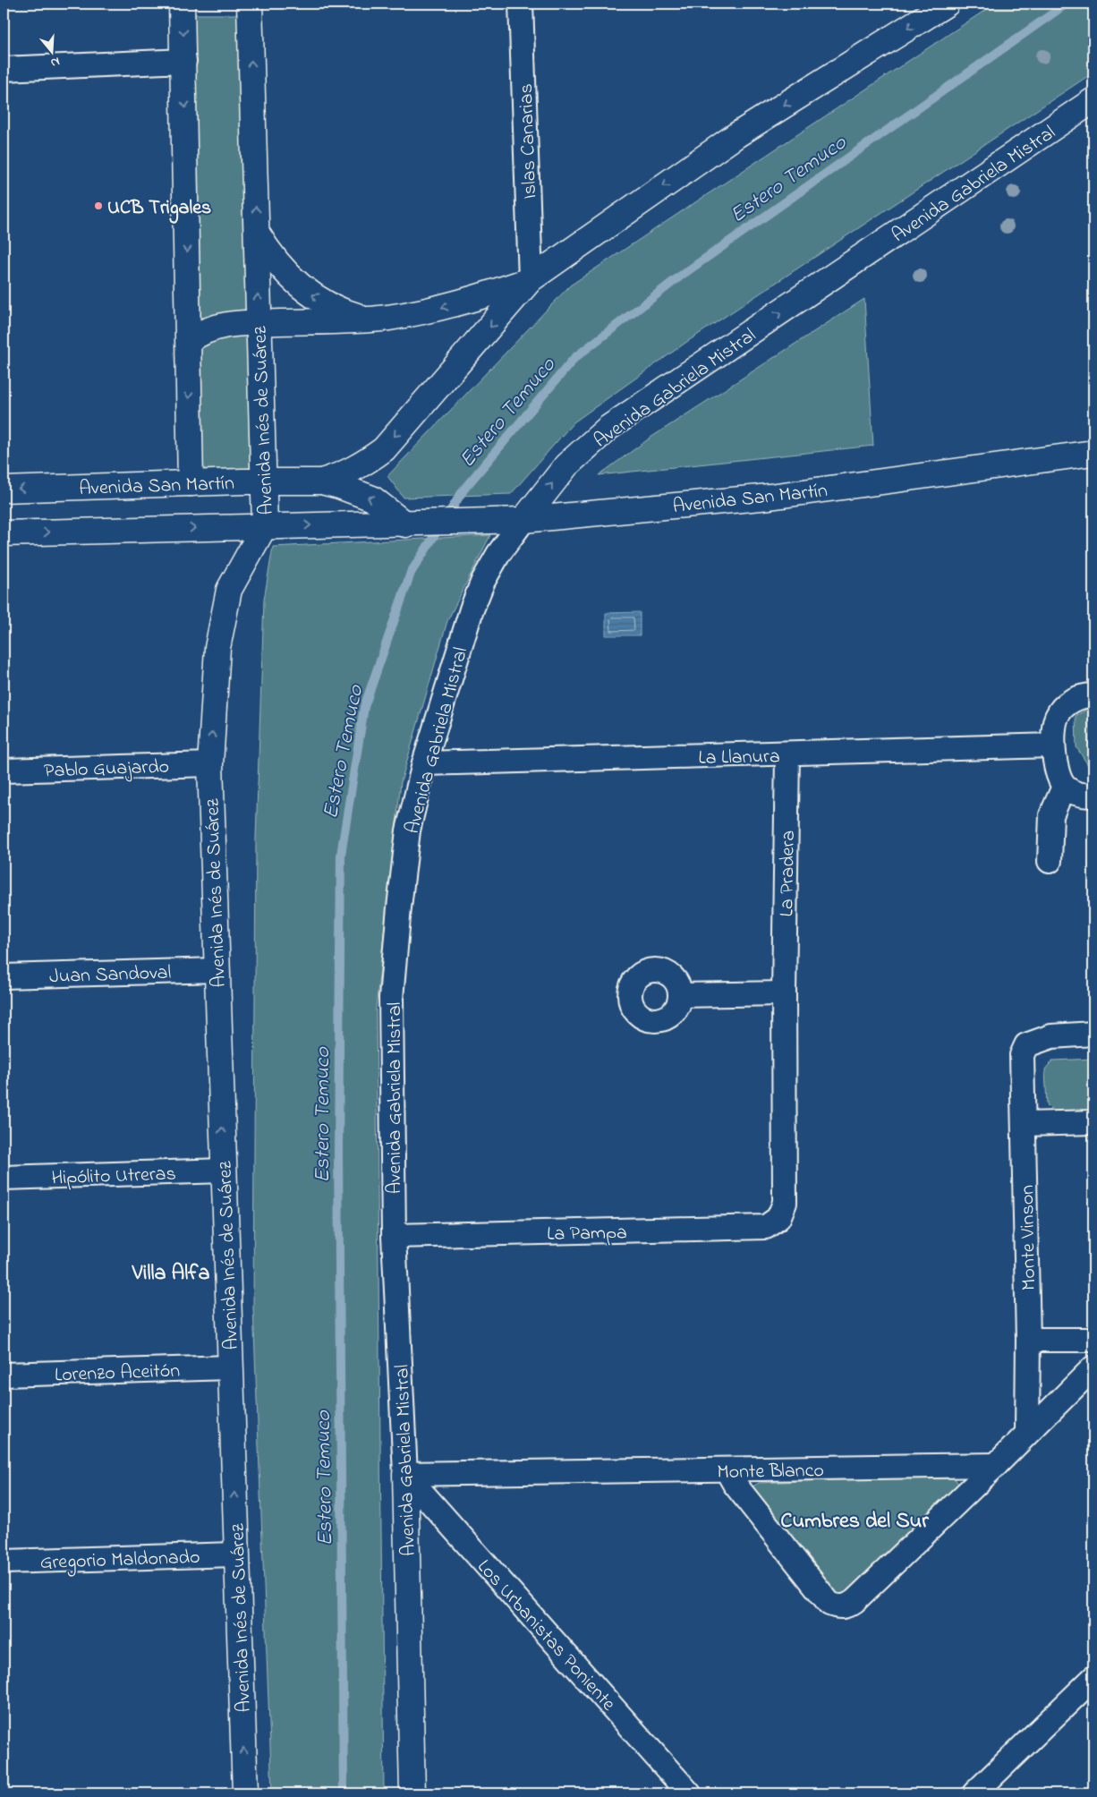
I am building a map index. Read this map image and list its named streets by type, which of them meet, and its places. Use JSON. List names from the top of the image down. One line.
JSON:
{"streets":{"main road":["Avenida Gabriela Mistral","Avenida Inés de Suárez","Avenida San Martín"],"street":["Islas Canarias","La Llanura","Pablo Guajardo","La Pradera","Juan Sandoval","Hipólito Utreras","La Pampa","Monte Vinson","Lorenzo Aceitón","Monte Blanco","Gregorio Maldonado","Los Urbanistas Poniente"]},"crossings":[["Avenida Gabriela Mistral","Avenida San Martín"],["Avenida Gabriela Mistral","La Llanura"],["Avenida Gabriela Mistral","La Pampa"],["Avenida Gabriela Mistral","Monte Blanco"],["Avenida Gabriela Mistral","Los Urbanistas Poniente"],["Avenida Inés de Suárez","Avenida San Martín"],["Avenida Inés de Suárez","Pablo Guajardo"],["Avenida Inés de Suárez","Juan Sandoval"],["Avenida Inés de Suárez","Hipólito Utreras"],["Avenida Inés de Suárez","Lorenzo Aceitón"],["Avenida Inés de Suárez","Gregorio Maldonado"],["La Llanura","La Pradera"],["La Pradera","La Pampa"],["Monte Blanco","Los Urbanistas Poniente"]],"one_way":["Avenida Inés de Suárez"],"districts":["Villa Alfa","Cumbres del Sur"],"water":["Estero Temuco"],"places":["UCB Trigales"],"north":"bottom"}
